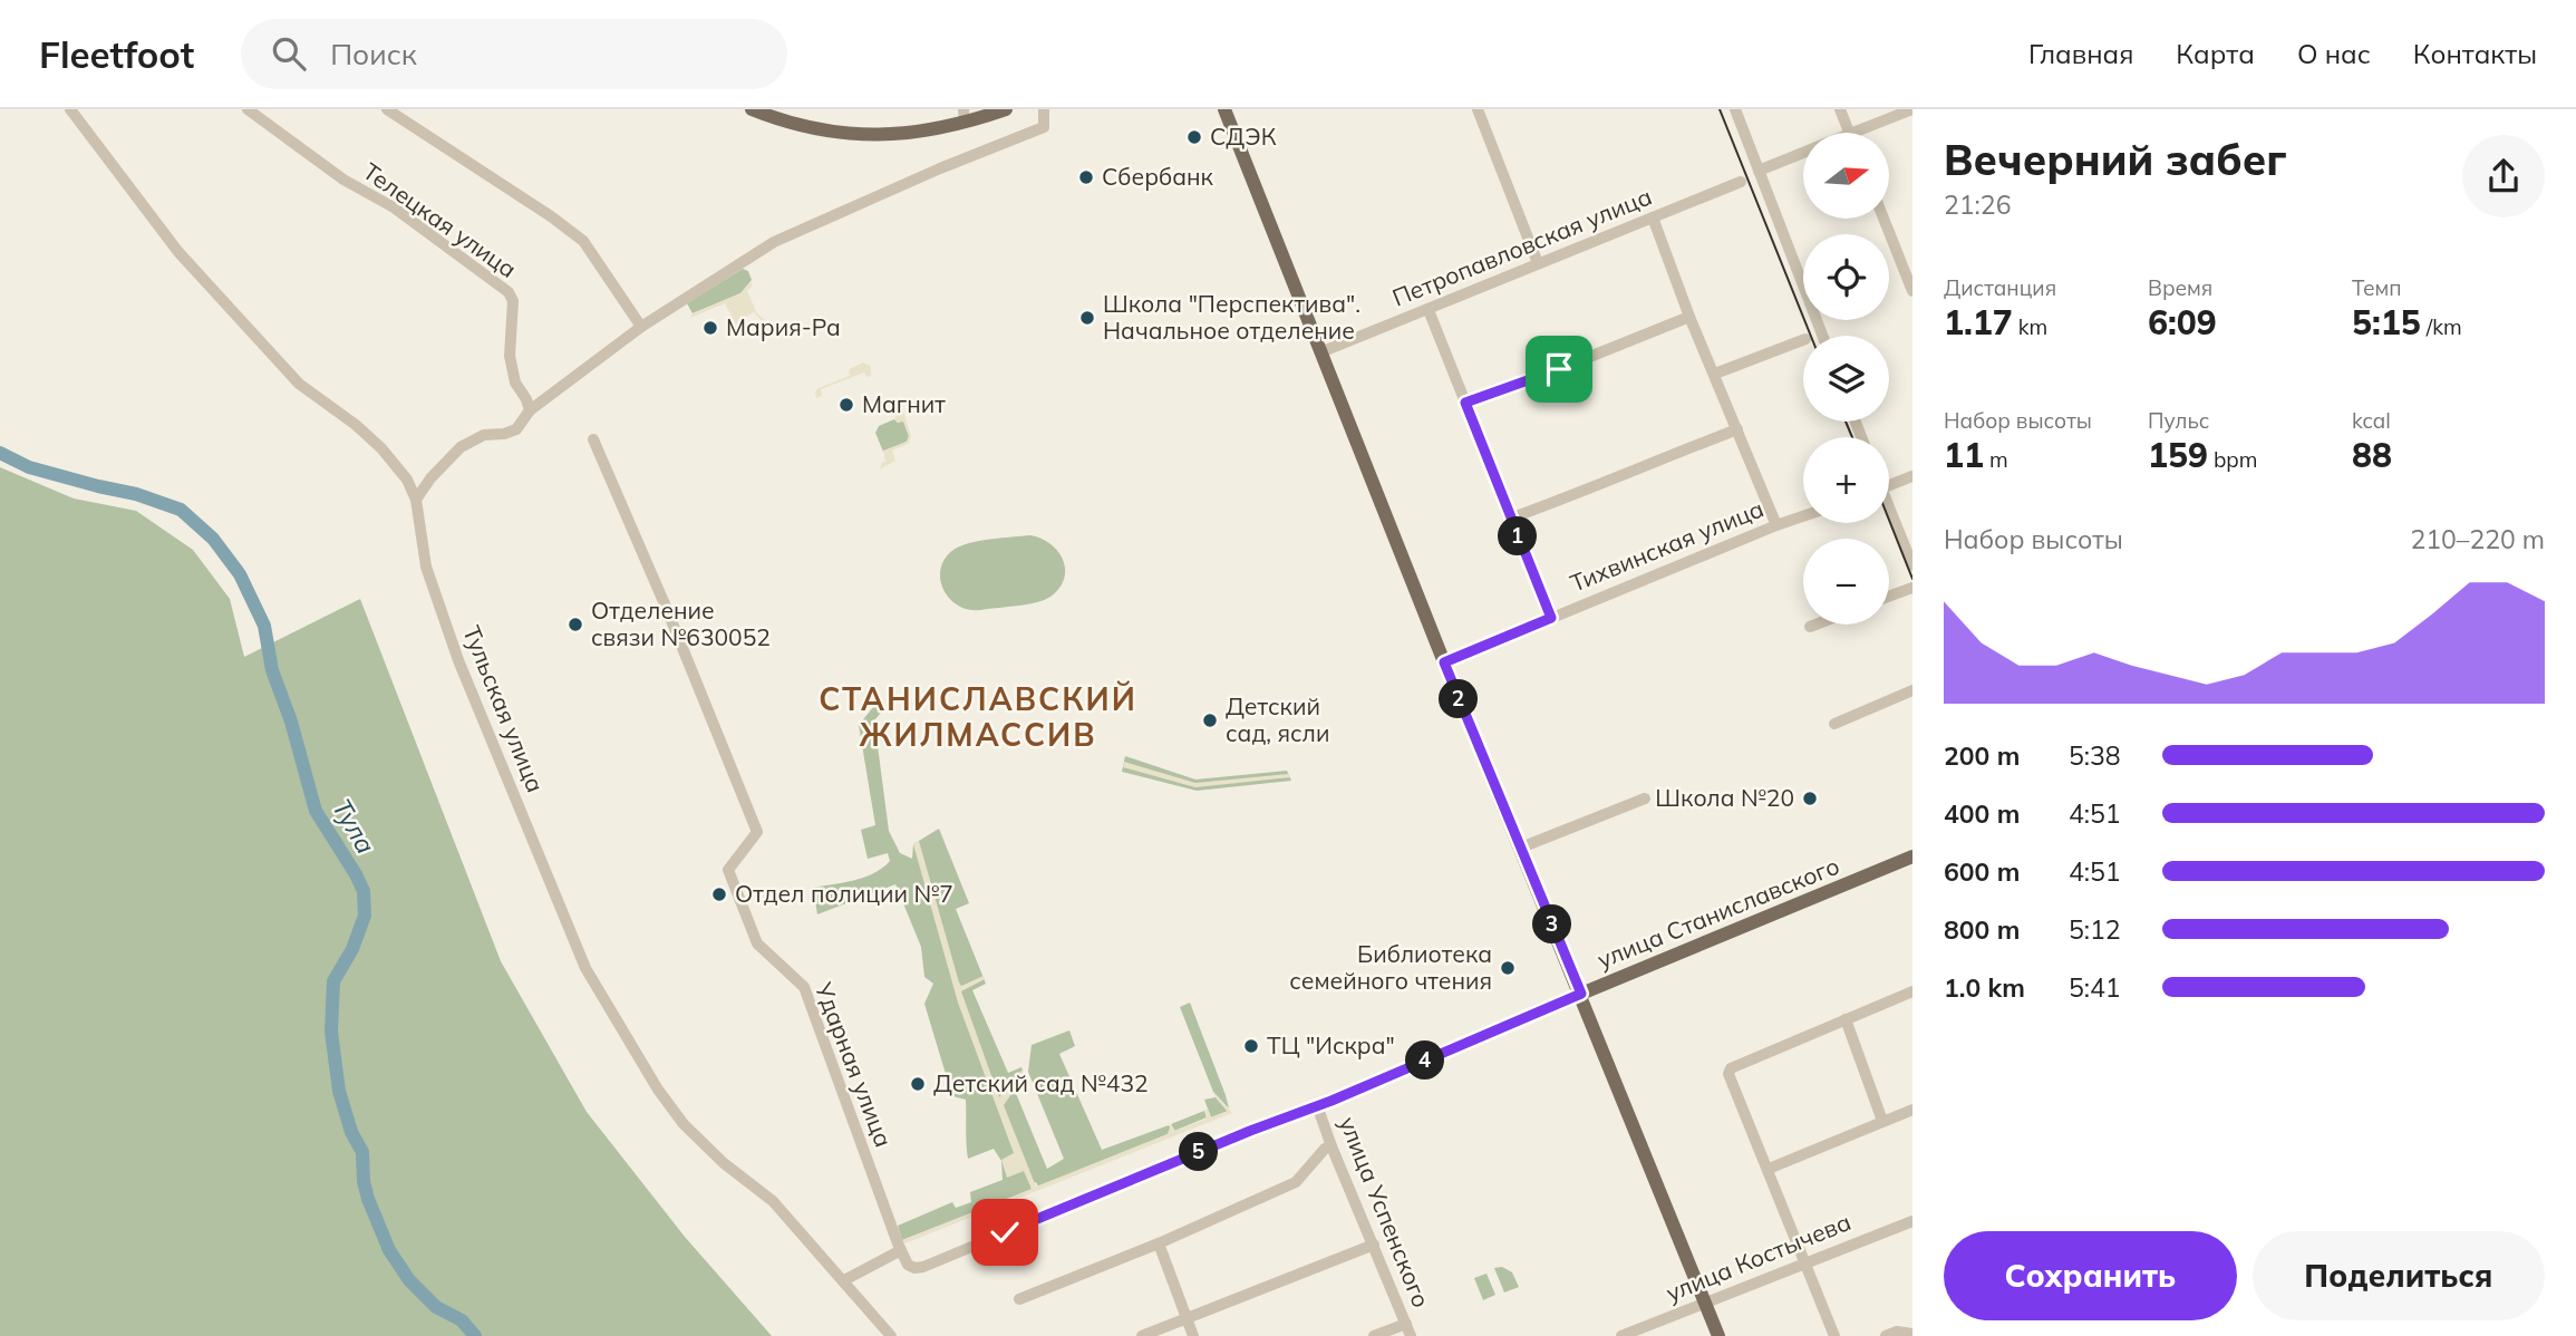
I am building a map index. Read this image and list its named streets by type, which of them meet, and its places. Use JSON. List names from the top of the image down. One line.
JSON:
{"streets":{"main road":["улица Станиславского"],"street":["Телецкая улица","Петропавловская улица","Тихвинская улица","Тульская улица","Ударная улица","улица Успенского","улица Костычева"]},"crossings":[["улица Станиславского","Ударная улица"],["улица Станиславского","улица Успенского"]],"districts":["СТАНИСЛАВСКИЙ ЖИЛМАССИВ"],"water":["Тула"],"places":["СДЭК","Сбербанк","Школа \"Перспектива\". Начальное отделение","Мария-Ра","Магнит","Отделение связи №630052","Детский сад, ясли","Школа №20","Отдел полиции №7","Библиотека семейного чтения","ТЦ \"Искра\"","Детский сад №432"],"north":"right","page":{"header":"Fleetfoot","search":"Поиск","nav":["Главная","Карта","О нас","Контакты"],"heading":["Вечерний забег","21:26"],"map_buttons":["+","−"],"stats":[["Дистанция","1.17 km"],["Время","6:09"],["Темп","5:15 /km"],["Набор высоты","11 m"],["Пульс","159 bpm"],["kcal","88"]],"chart":["Набор высоты","210–220 m"],"pins":["1","2","3","4","5"],"list":[{"name":"200 m","note":"5:38"},{"name":"400 m","note":"4:51"},{"name":"600 m","note":"4:51"},{"name":"800 m","note":"5:12"},{"name":"1.0 km","note":"5:41"}],"buttons":["Сохранить","Поделиться"]}}
